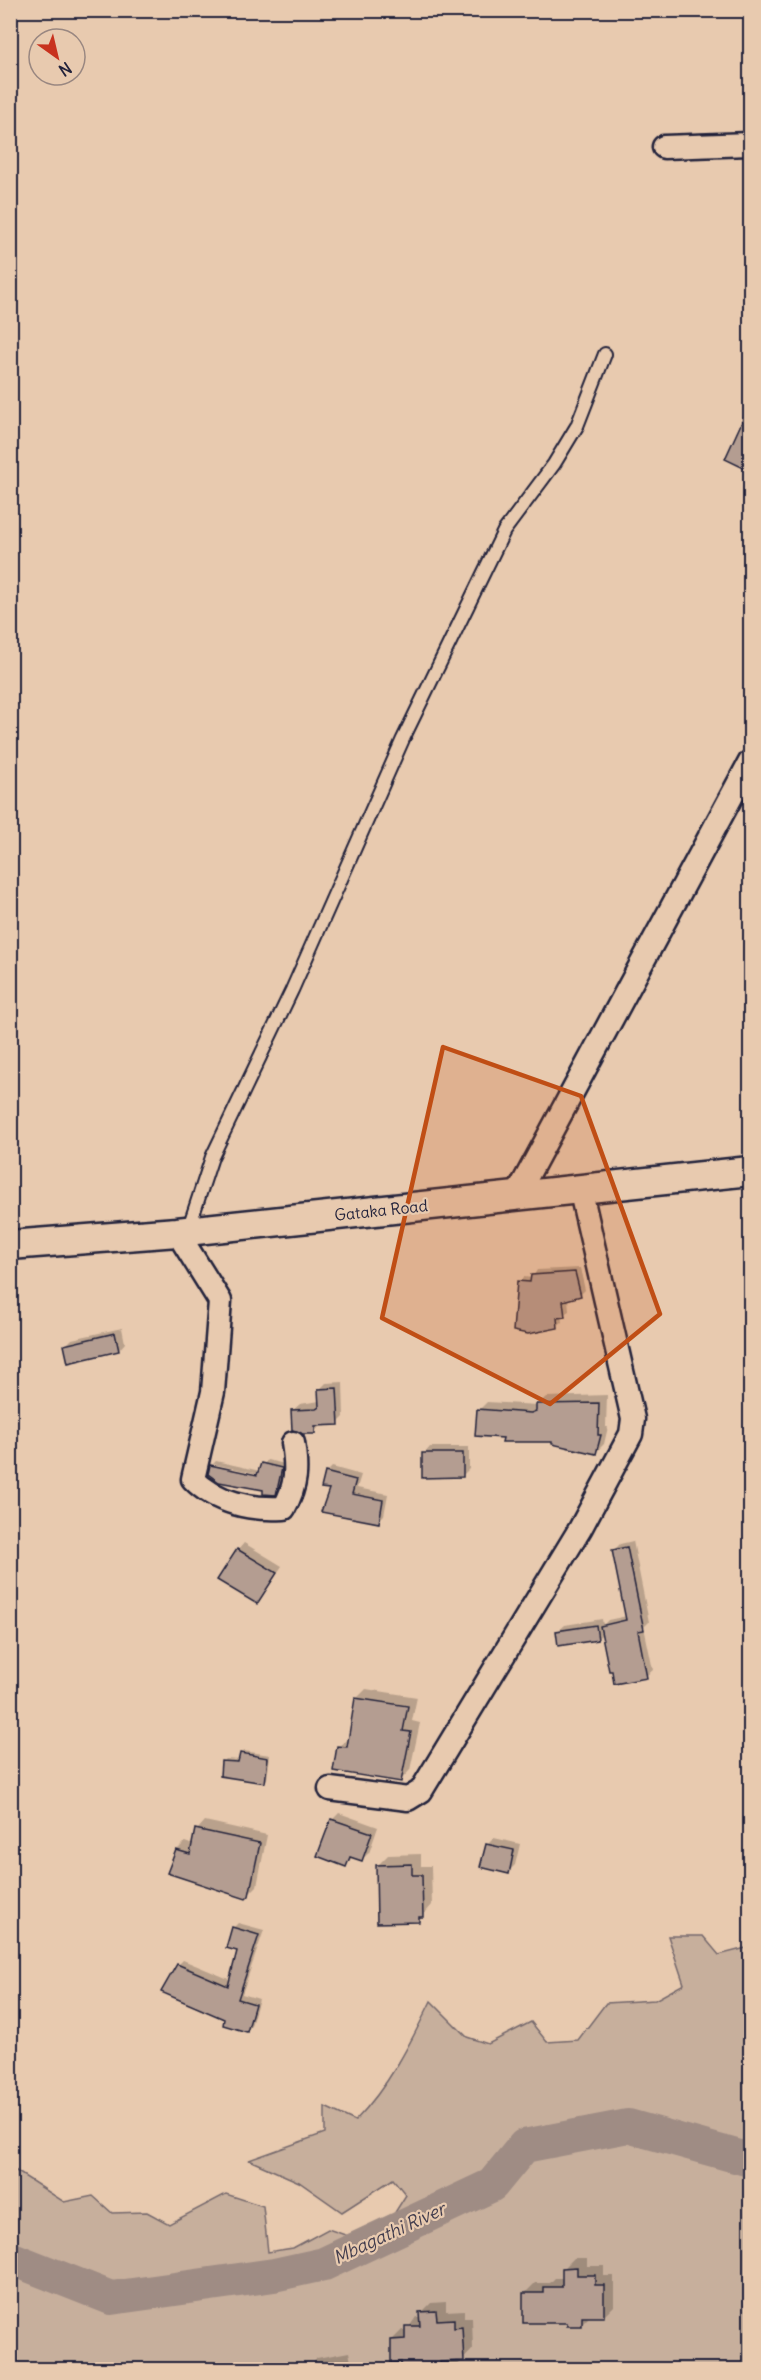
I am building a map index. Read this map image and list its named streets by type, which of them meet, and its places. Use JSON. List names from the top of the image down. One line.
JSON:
{"streets":{"street":["Gataka Road"]},"water":["Mbagathi River"],"north":"bottom right"}
